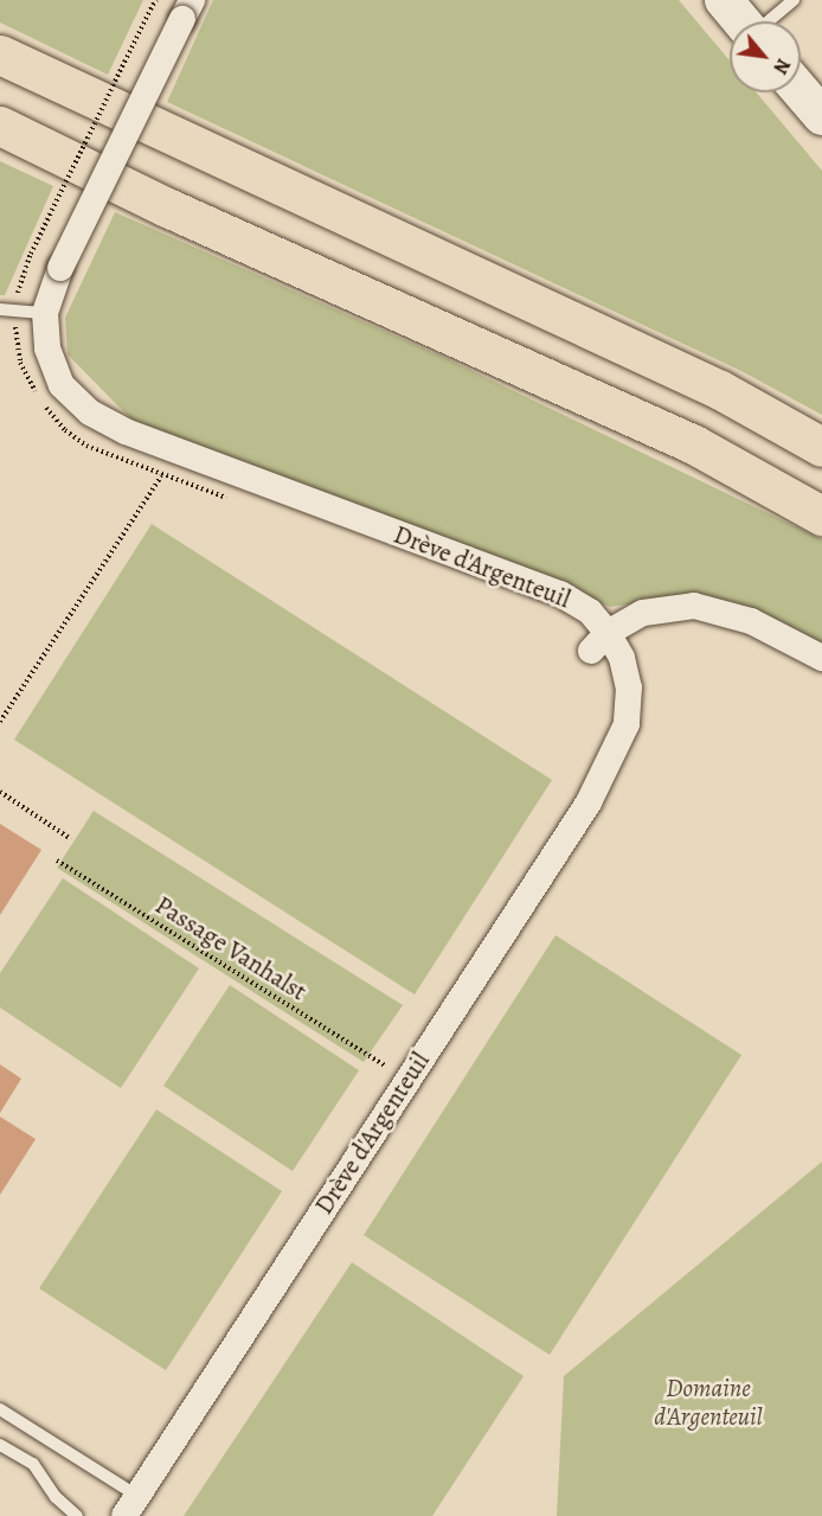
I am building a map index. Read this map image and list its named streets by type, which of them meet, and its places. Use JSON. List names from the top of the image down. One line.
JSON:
{"streets":{"street":["Drève d'Argenteuil"],"path":["Passage Vanhalst"]},"parks":["Domaine d'Argenteuil"],"north":"bottom right"}
